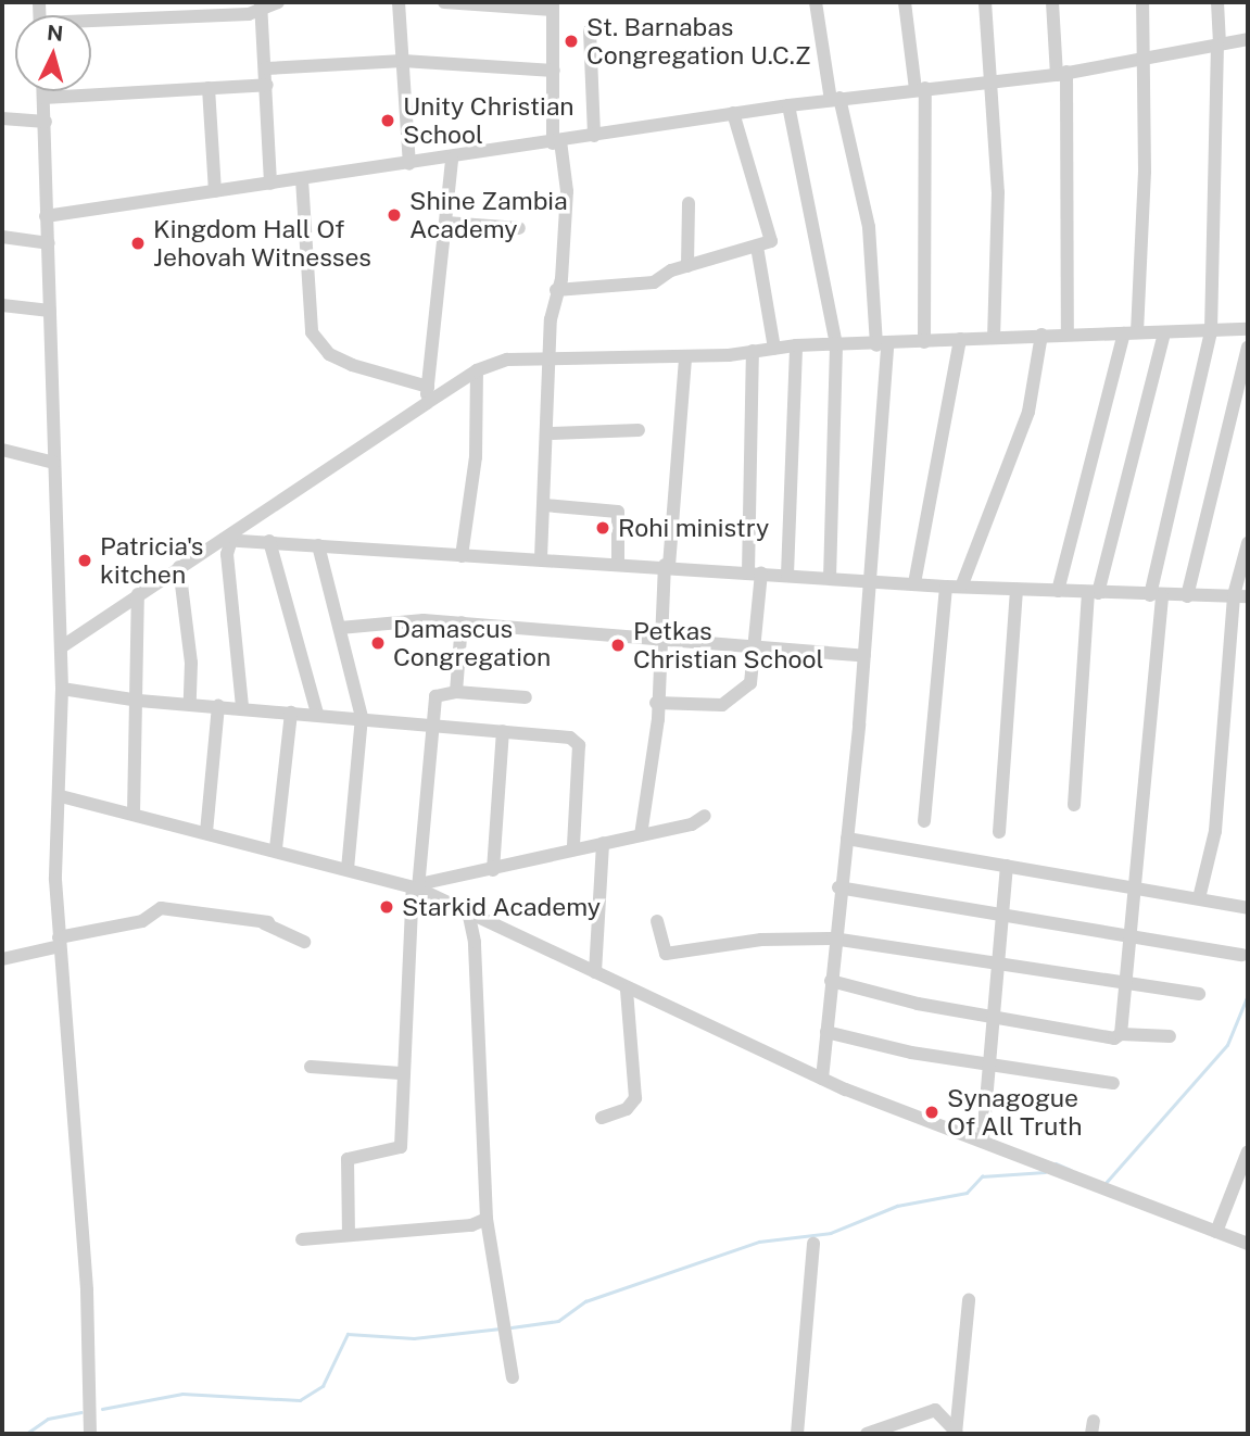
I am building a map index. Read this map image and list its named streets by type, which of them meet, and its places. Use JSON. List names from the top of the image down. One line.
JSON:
{"places":["St. Barnabas Congregation U.C.Z","Unity Christian School","Shine Zambia Academy","Kingdom Hall Of Jehovah Witnesses","Rohi ministry","Patricia's kitchen","Damascus Congregation","Petkas Christian School","Starkid Academy","Synagogue Of All Truth"],"north":"top"}
